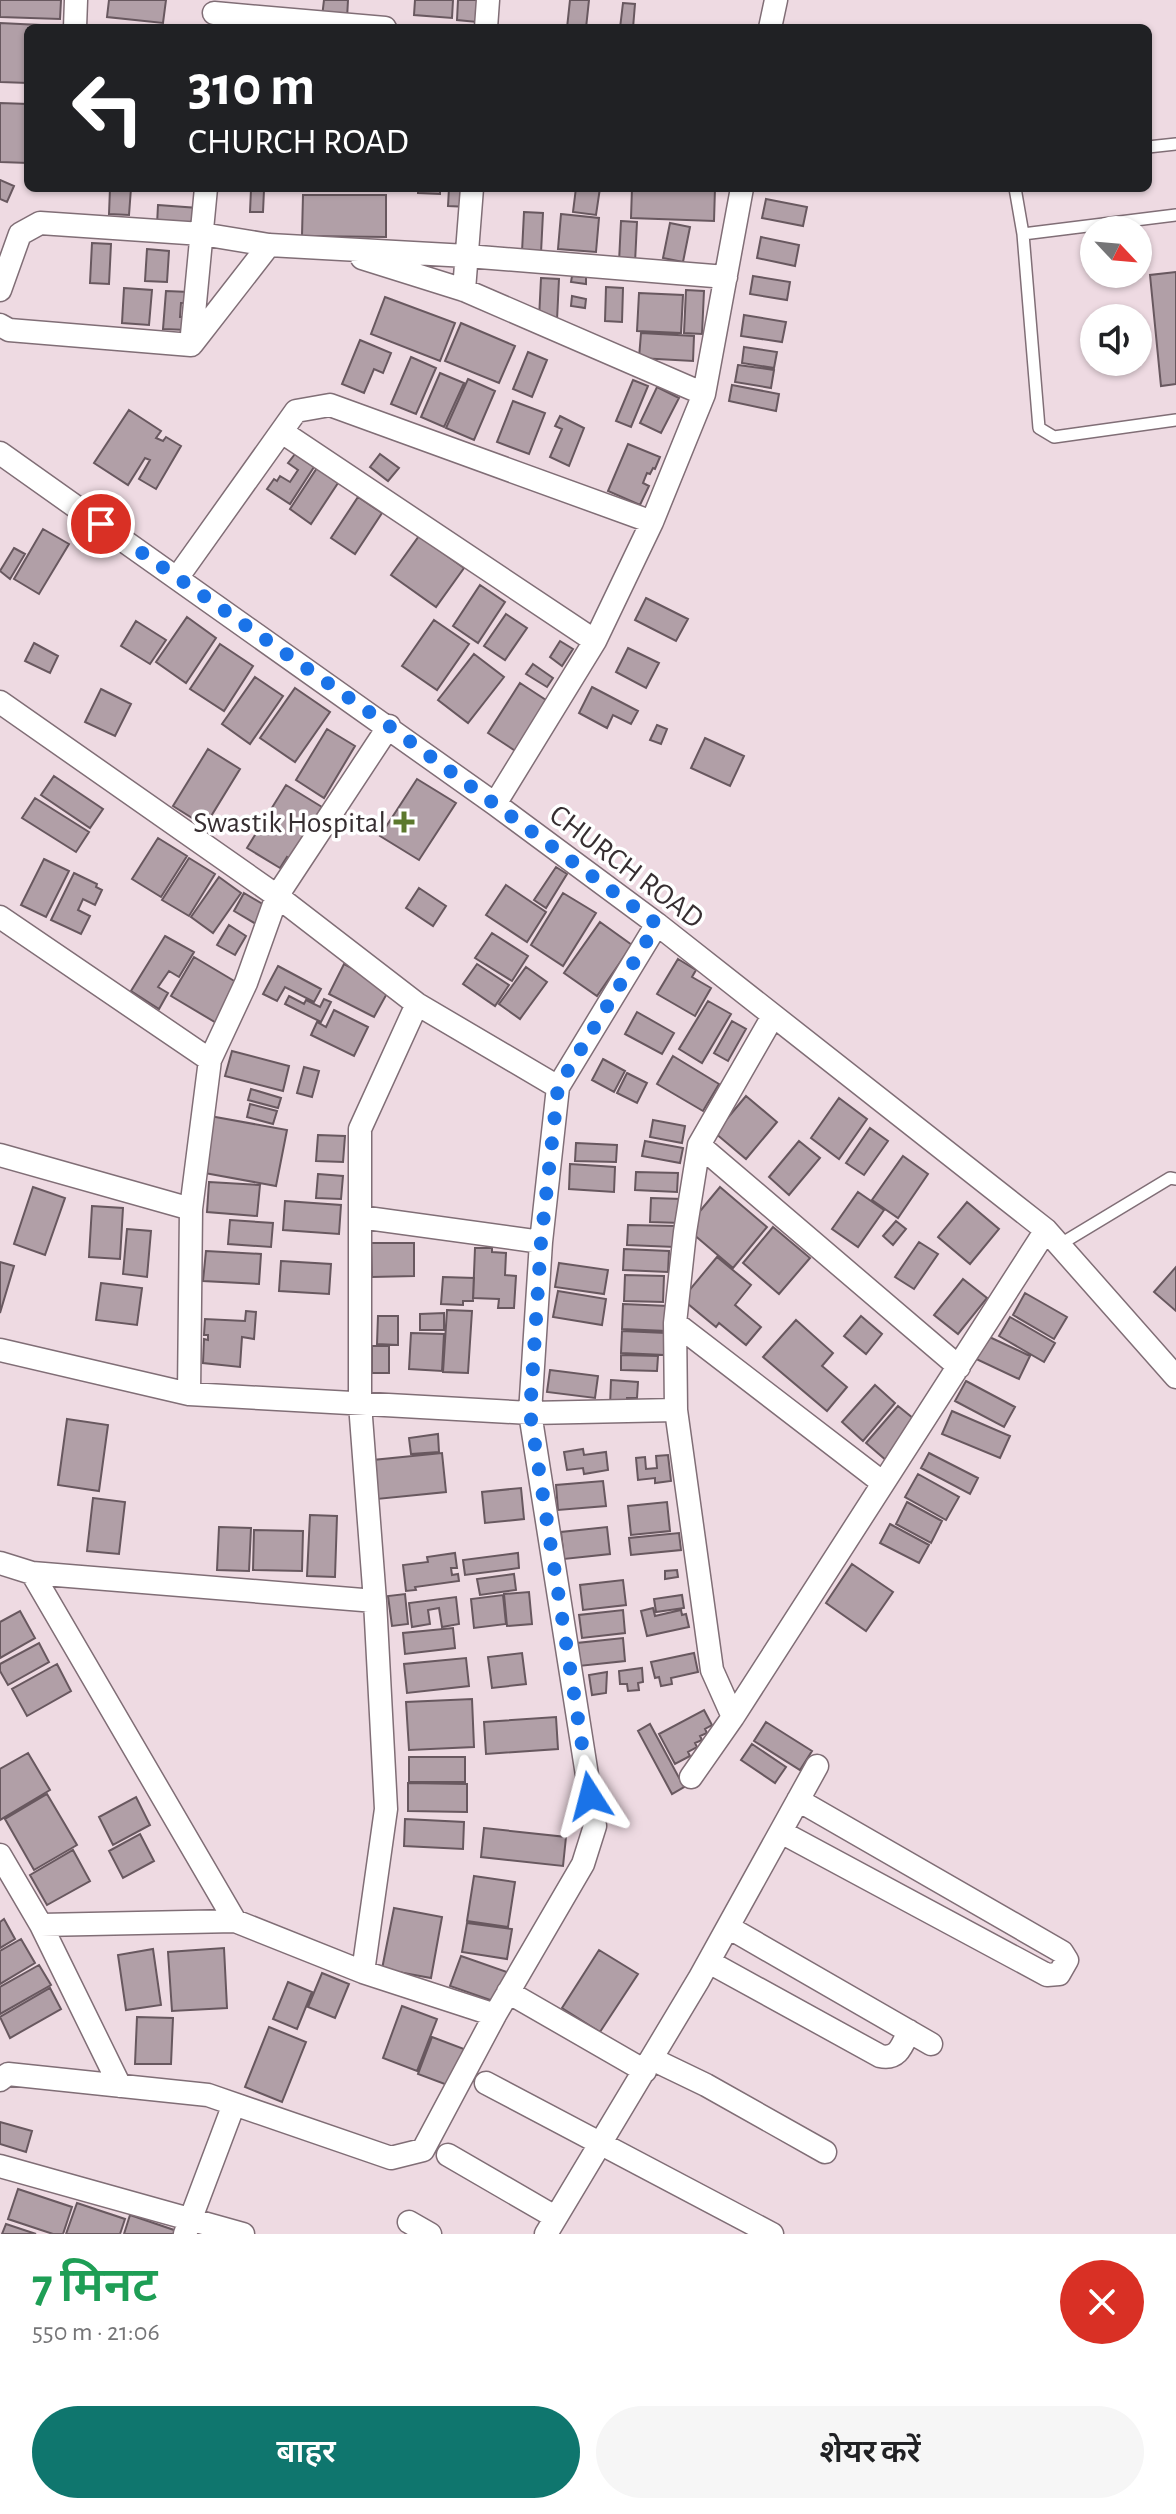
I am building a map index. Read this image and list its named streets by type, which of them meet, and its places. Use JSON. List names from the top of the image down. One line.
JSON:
{"streets":{"street":["CHURCH ROAD"]},"places":{"health":["Swastik Hospital"]},"north":"bottom right","page":{"turn":["310 m","CHURCH ROAD"],"heading":["7 मिनट","550 m · 21:06"],"buttons":["बाहर","शेयर करें"]}}
